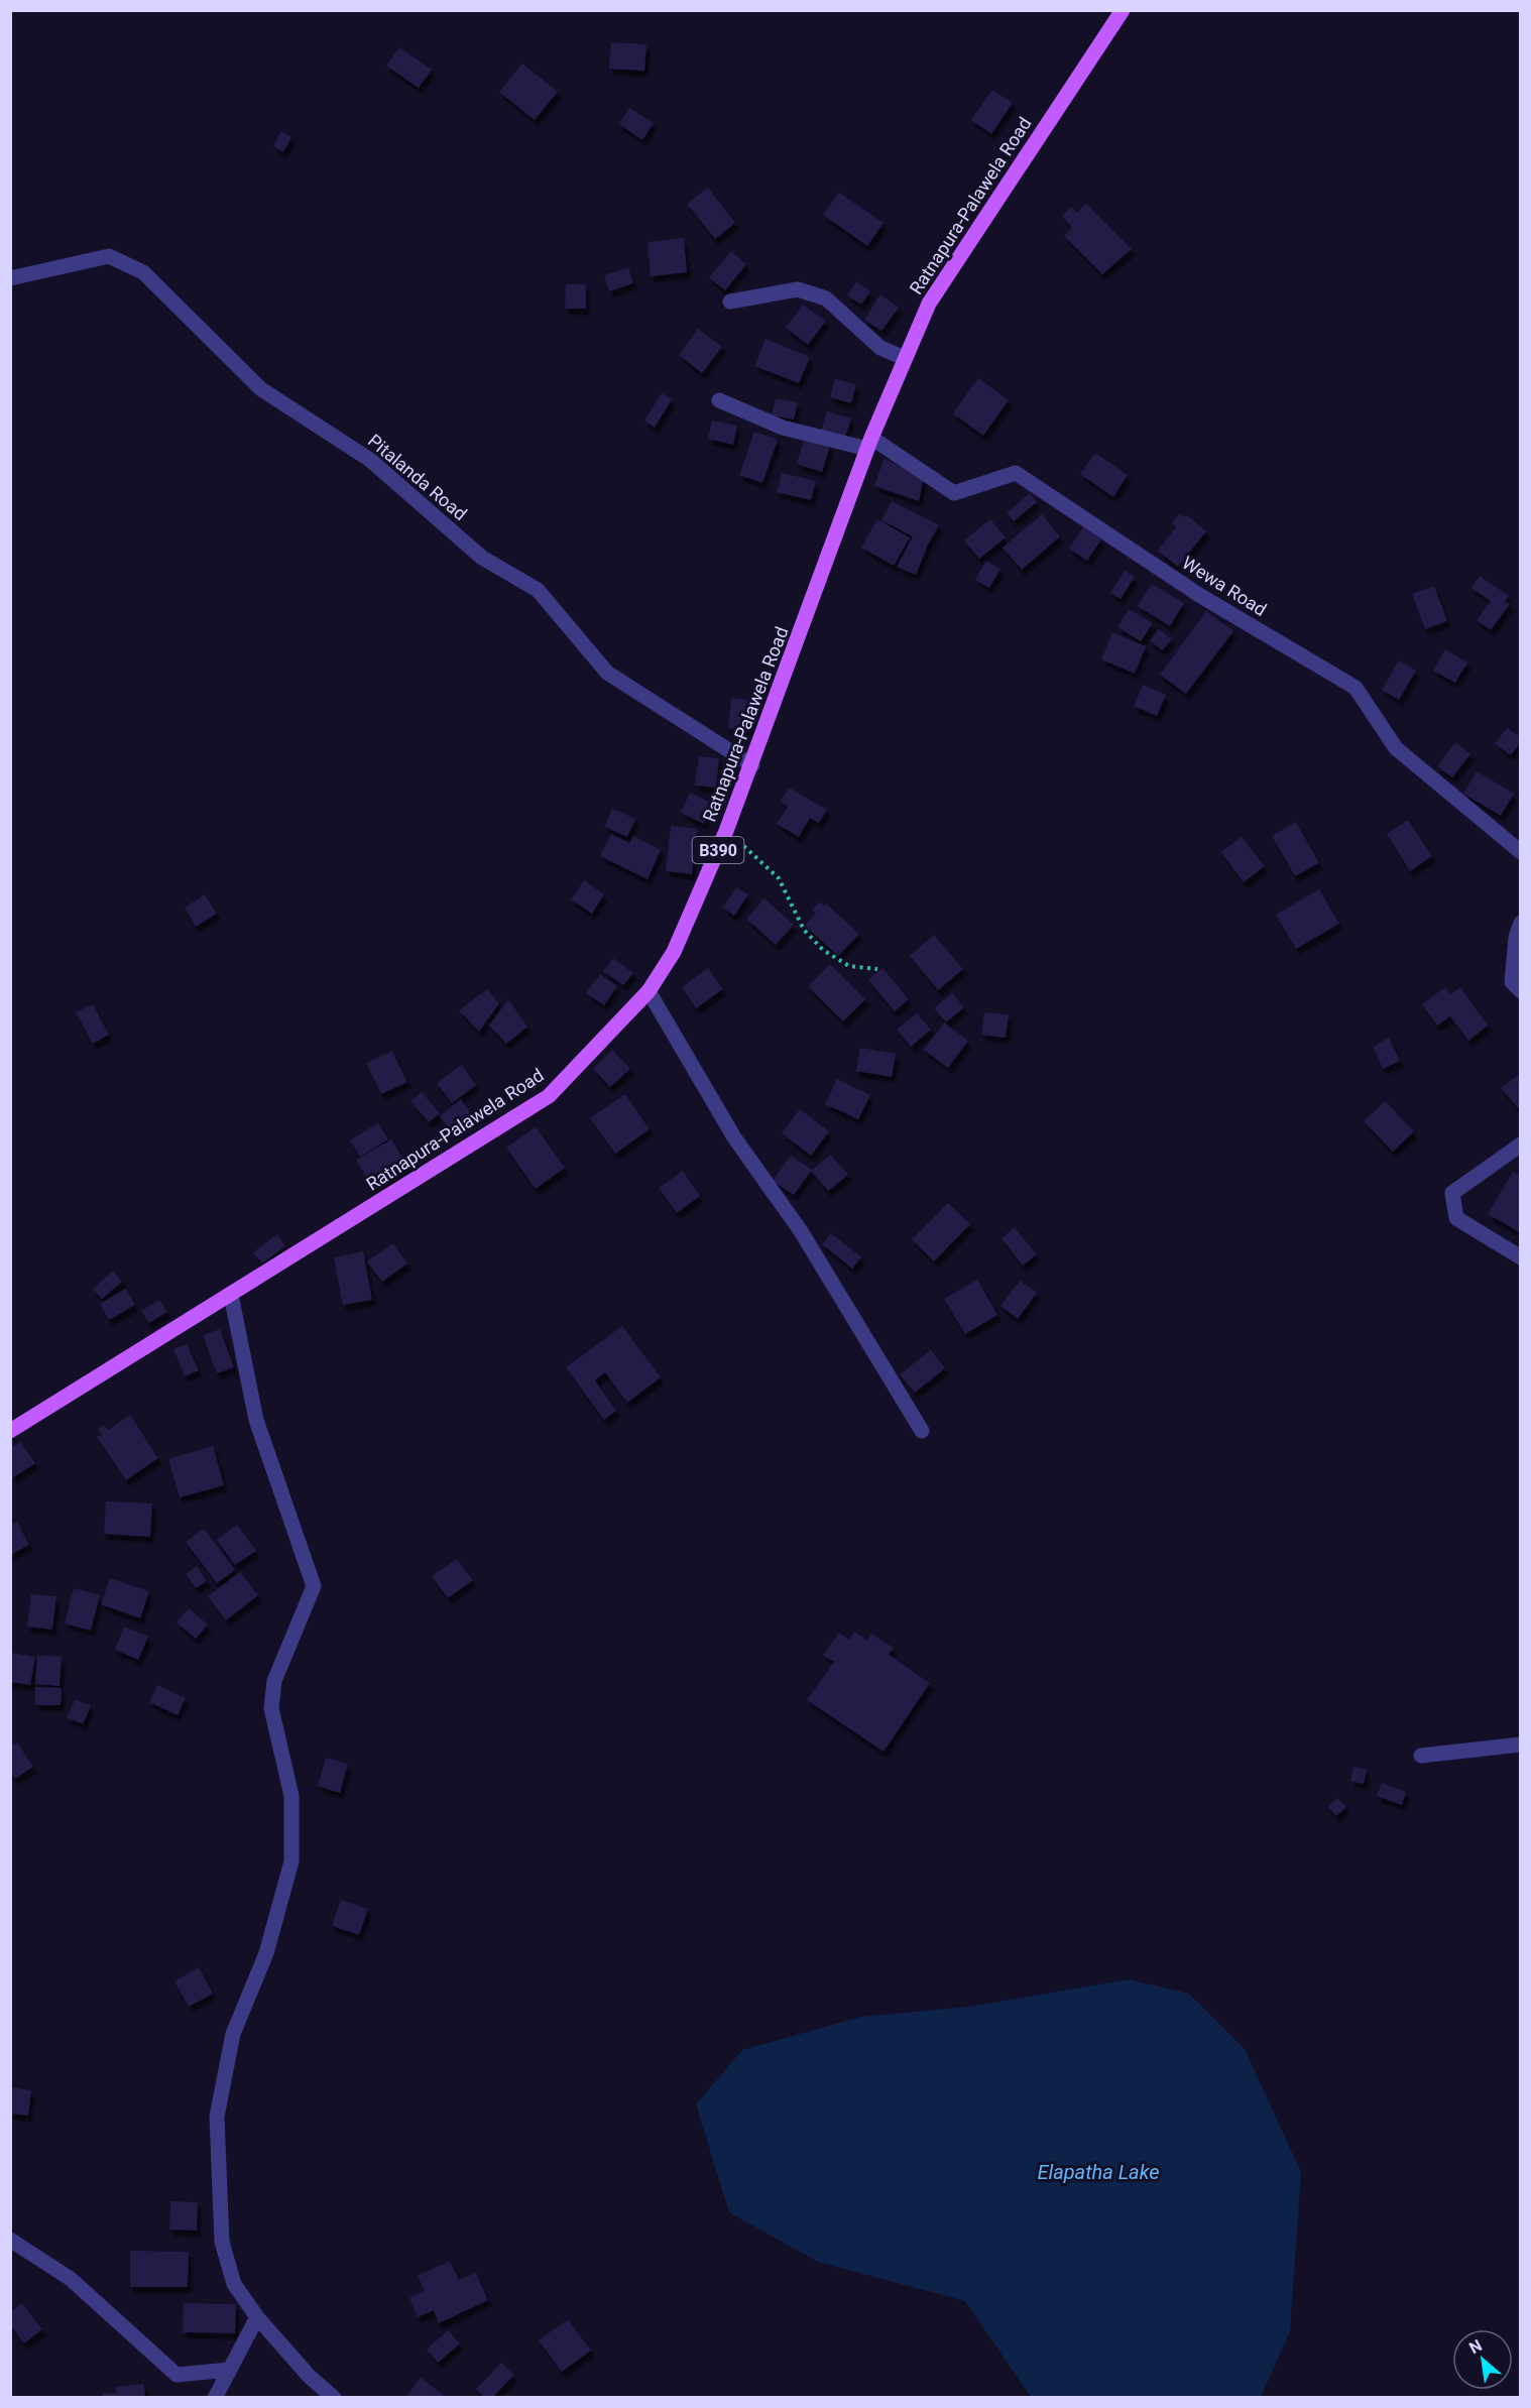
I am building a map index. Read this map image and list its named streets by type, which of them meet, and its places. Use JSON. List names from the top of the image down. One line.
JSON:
{"streets":{"main road":["Ratnapura-Palawela Road","B390"],"street":["Pitalanda Road","Wewa Road"]},"crossings":[["Ratnapura-Palawela Road","Pitalanda Road"],["Ratnapura-Palawela Road","Wewa Road"]],"water":["Elapatha Lake"],"north":"top left"}
